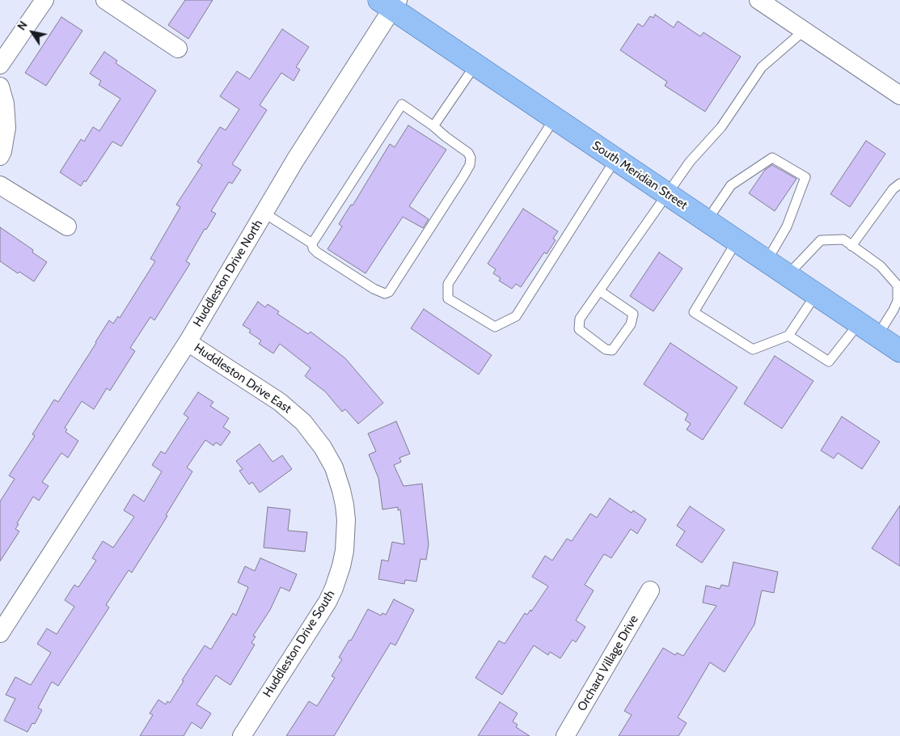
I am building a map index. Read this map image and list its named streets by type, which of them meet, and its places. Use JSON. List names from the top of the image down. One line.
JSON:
{"streets":{"main road":["South Meridian Street"],"street":["Huddleston Drive North","Huddleston Drive East","Huddleston Drive South","Orchard Village Drive"]},"crossings":[["South Meridian Street","Huddleston Drive North"],["Huddleston Drive North","Huddleston Drive East"],["Huddleston Drive East","Huddleston Drive South"]],"north":"top left"}
